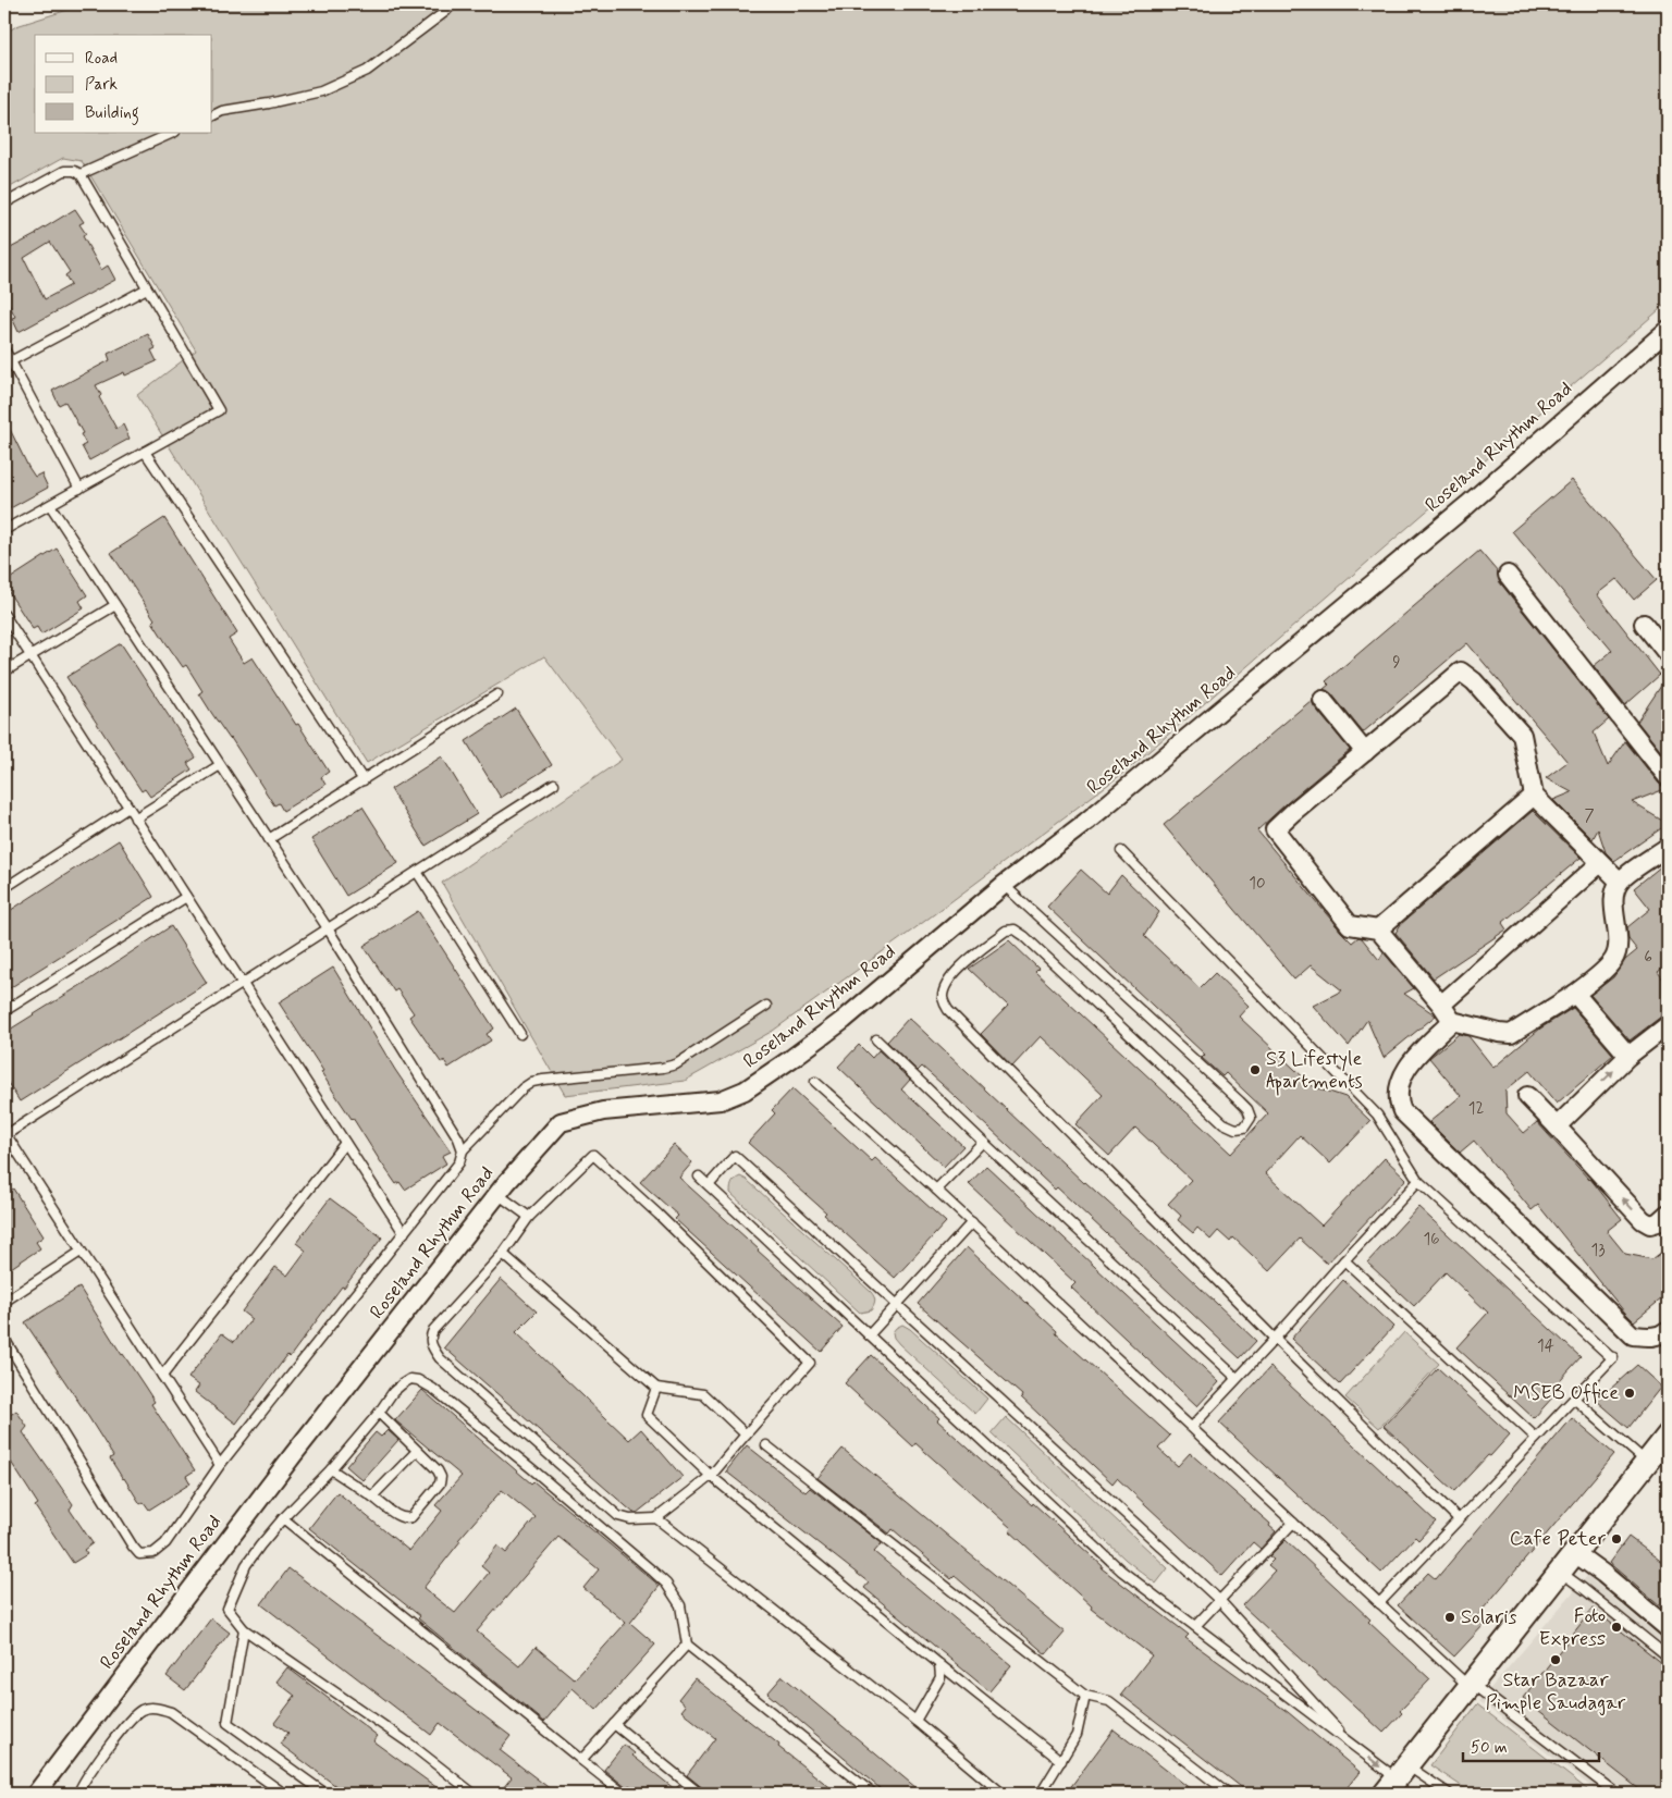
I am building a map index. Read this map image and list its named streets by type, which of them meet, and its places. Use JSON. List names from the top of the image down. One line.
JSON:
{"streets":{"street":["Roseland Rhythm Road"]},"places":["S3 Lifestyle Apartments","MSEB Office","Cafe Peter","Solaris","Foto Express","Star Bazaar Pimple Saudagar"],"house_numbers":["9","7","10","6","12","16","13","14"],"legend":["Road","Park","Building"],"scale_bar":"50 m"}
